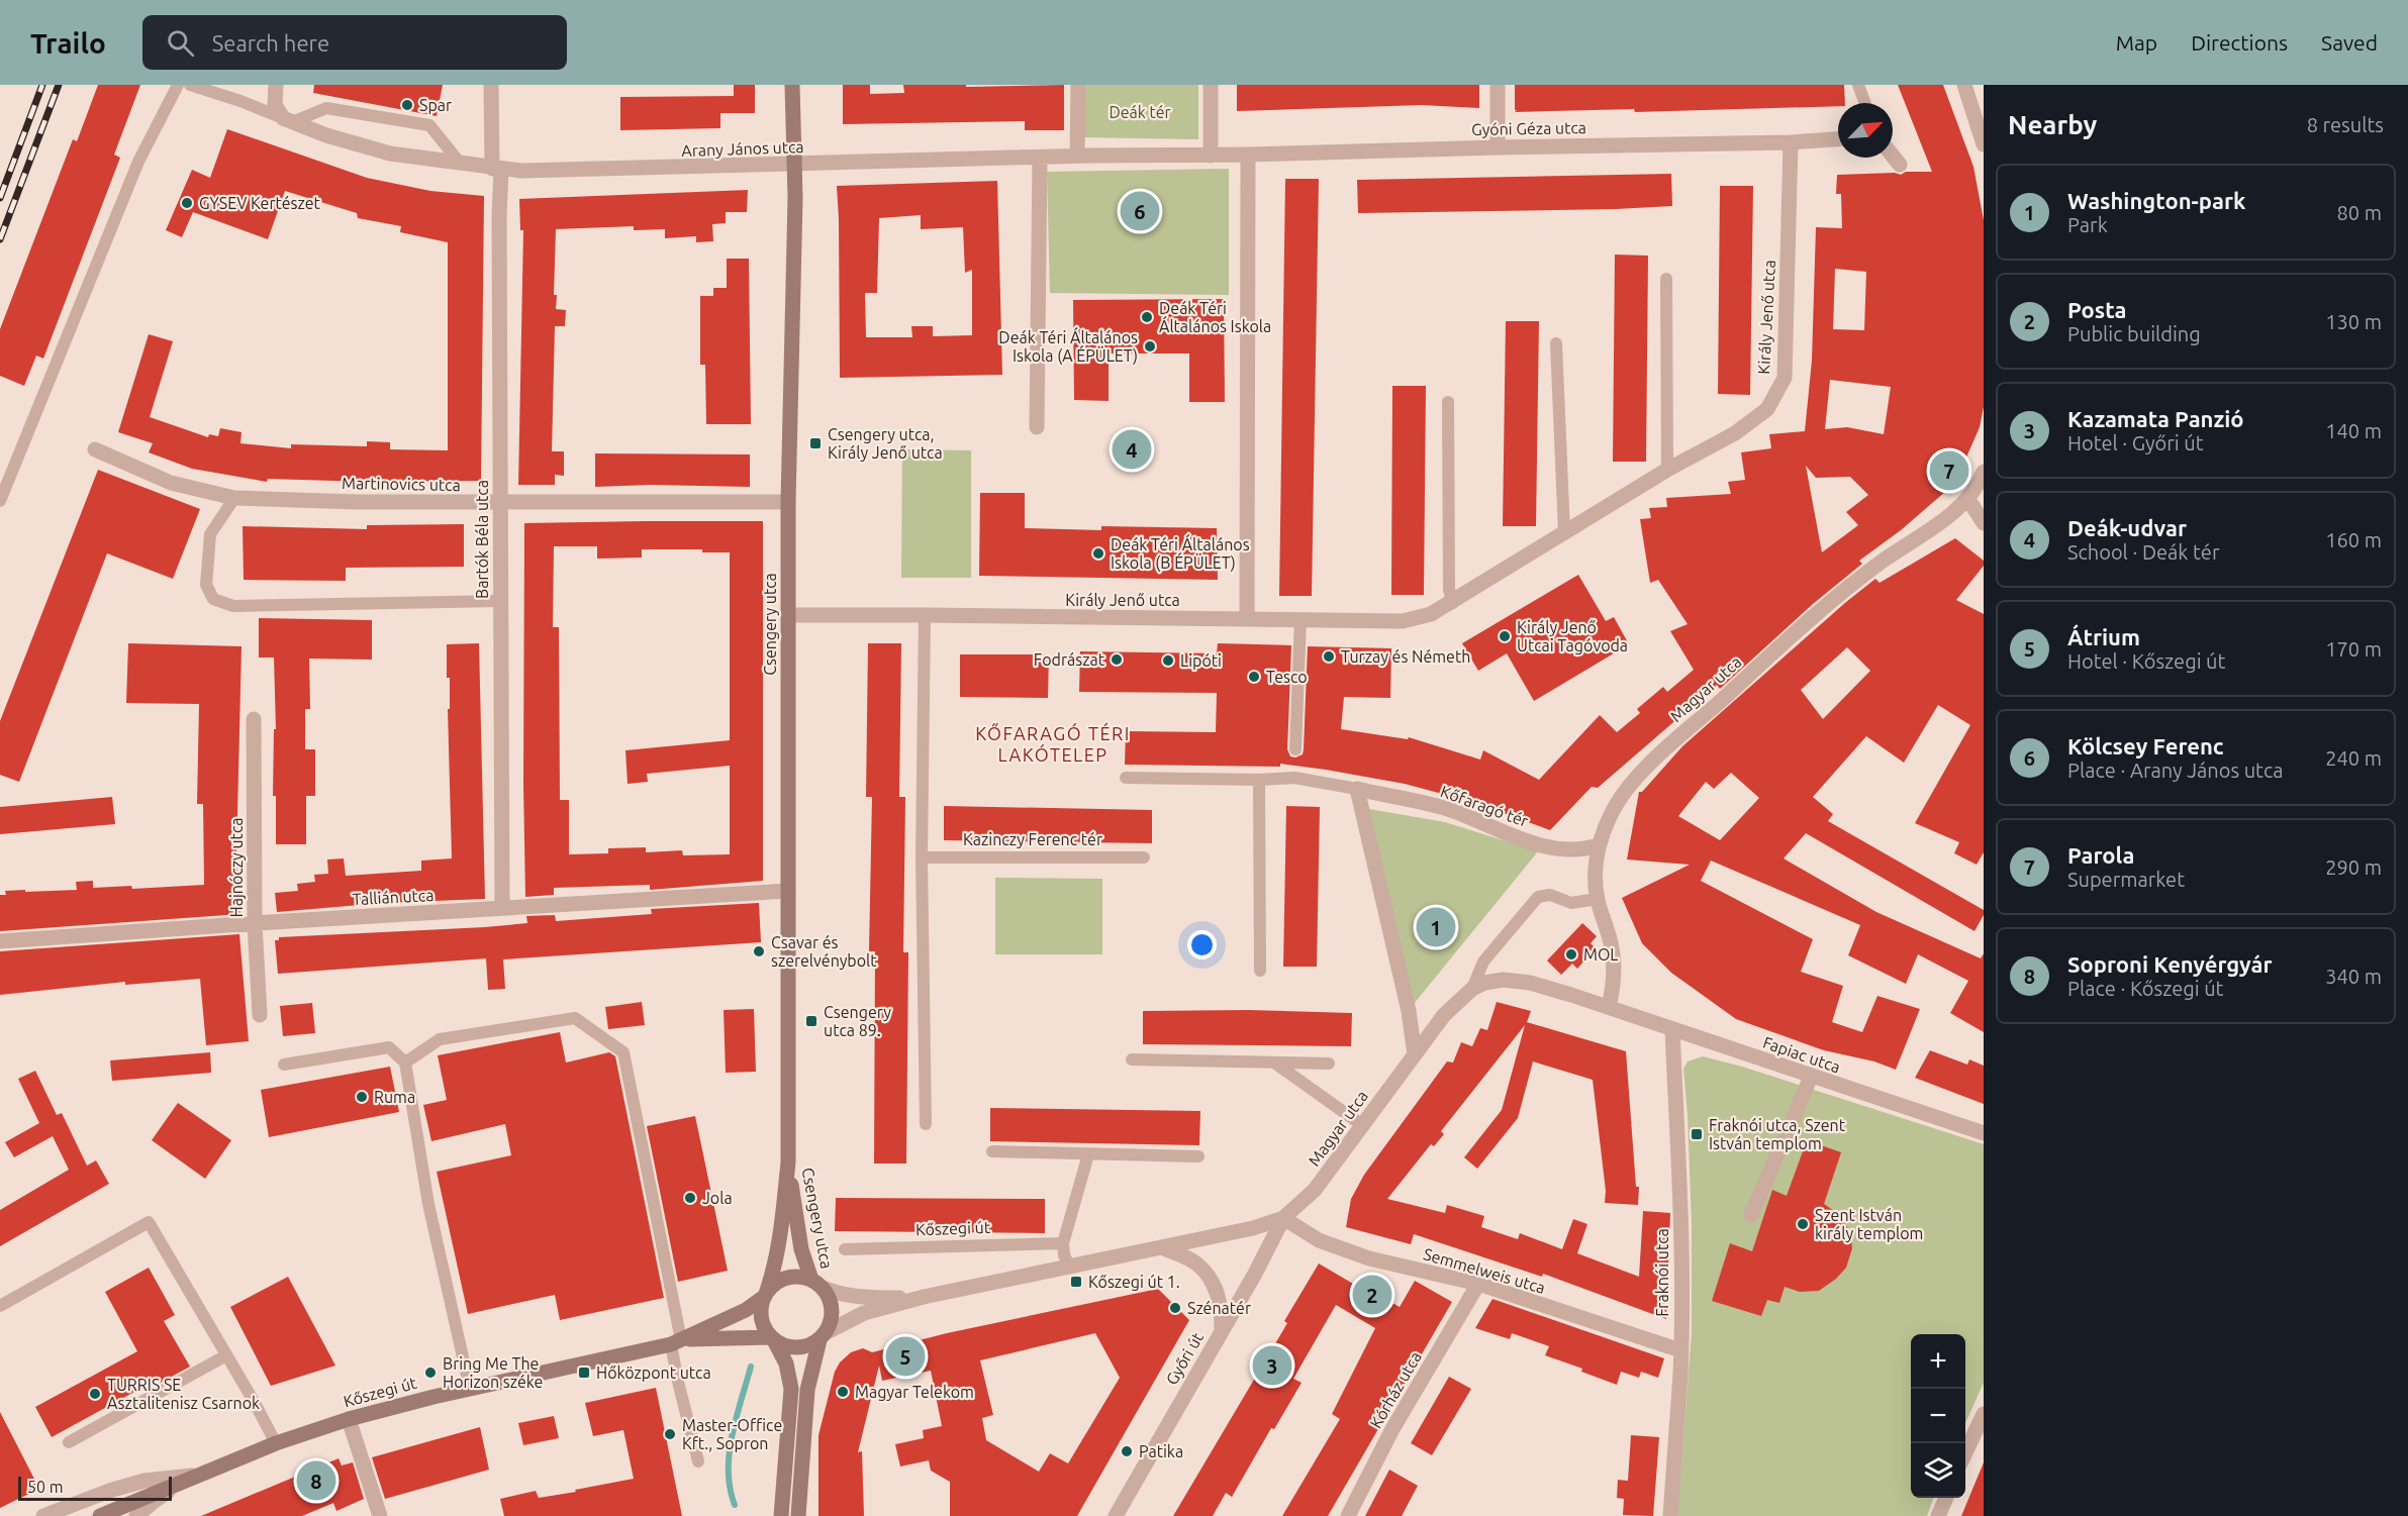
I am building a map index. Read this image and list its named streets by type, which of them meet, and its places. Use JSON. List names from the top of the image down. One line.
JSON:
{"streets":{"main road":["Csengery utca","Kőszegi út"],"street":["Gyóni Géza utca","Arany János utca","Király Jenő utca","Martinovics utca","Bartók Béla utca","Magyar utca","Kőfaragó tér","Hajnóczy utca","Tallián utca","Fapiac utca","Semmelweis utca","Fraknói utca","Győri út","Kórház utca"],"lane":["Kazinczy Ferenc tér"]},"crossings":[["Gyóni Géza utca","Arany János utca"],["Gyóni Géza utca","Király Jenő utca"],["Arany János utca","Bartók Béla utca"],["Arany János utca","Csengery utca"],["Király Jenő utca","Csengery utca"],["Martinovics utca","Bartók Béla utca"],["Martinovics utca","Csengery utca"],["Bartók Béla utca","Tallián utca"],["Csengery utca","Tallián utca"],["Csengery utca","Kőszegi út"],["Magyar utca","Kőfaragó tér"],["Magyar utca","Fapiac utca"],["Magyar utca","Semmelweis utca"],["Magyar utca","Győri út"],["Hajnóczy utca","Tallián utca"],["Fapiac utca","Fraknói utca"],["Semmelweis utca","Fraknói utca"],["Semmelweis utca","Győri út"],["Semmelweis utca","Kórház utca"]],"districts":["KŐFARAGÓ TÉRI LAKÓTELEP"],"parks":["Deák tér"],"places":{"other":["Spar","GYSEV Kertészet","Deák Téri Általános Iskola","Deák Téri Általános Iskola (A ÉPÜLET)","Deák Téri Általános Iskola (B ÉPÜLET)","Király Jenő Utcai Tagóvoda","Turzay és Németh","Fodrászat","Lipóti","Tesco","Csavar és szerelvénybolt","MOL","Ruma","Jola","Szent István király templom","Szénatér","Bring Me The Horizon széke","Magyar Telekom","TURRIS SE Asztalitenisz Csarnok","Master-Office Kft., Sopron","Patika"],"transit":["Csengery utca, Király Jenő utca","Csengery utca 89.","Fraknói utca, Szent István templom","Kőszegi út 1.","Hőközpont utca"]},"scale_bar":"50 m","north":"top right","page":{"header":"Trailo","search":"Search here","nav":["Map","Directions","Saved"],"heading":["Nearby","8 results"],"list":[{"mark":"1","name":"Washington-park","note":"Park","value":"80 m"},{"mark":"2","name":"Posta","note":"Public building","value":"130 m"},{"mark":"3","name":"Kazamata Panzió","note":"Hotel · Győri út","value":"140 m"},{"mark":"4","name":"Deák-udvar","note":"School · Deák tér","value":"160 m"},{"mark":"5","name":"Átrium","note":"Hotel · Kőszegi út","value":"170 m"},{"mark":"6","name":"Kölcsey Ferenc","note":"Place · Arany János utca","value":"240 m"},{"mark":"7","name":"Parola","note":"Supermarket","value":"290 m"},{"mark":"8","name":"Soproni Kenyérgyár","note":"Place · Kőszegi út","value":"340 m"}],"pins":["6","4","7","1","2","5","3","8"],"map_buttons":["+","−"],"scale":"50 m"}}
